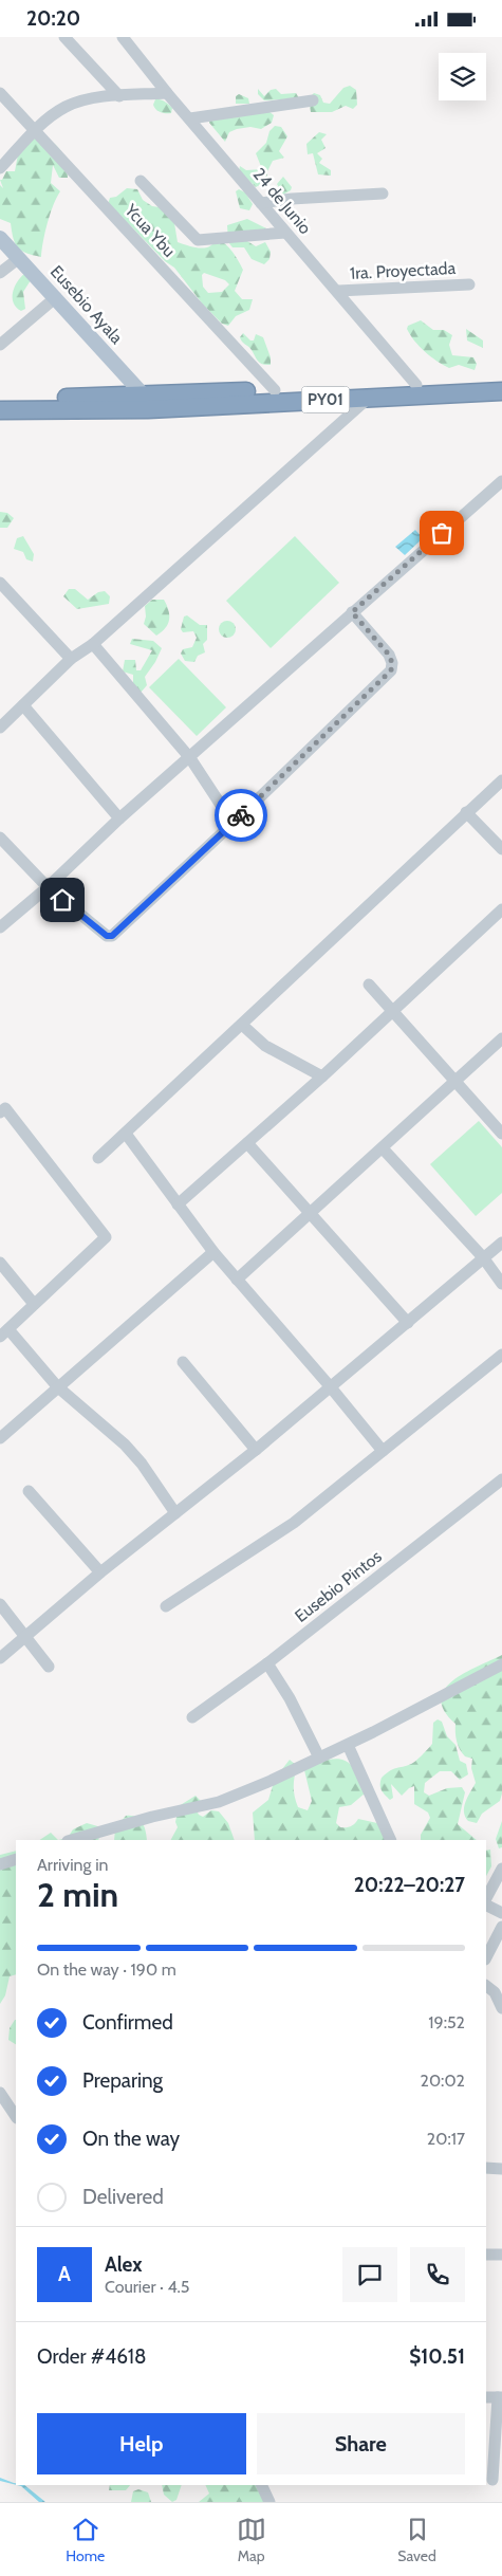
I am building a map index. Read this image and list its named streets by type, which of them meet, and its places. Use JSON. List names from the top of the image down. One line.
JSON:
{"streets":{"highway":["PY01"],"main road":["Eusebio Ayala"],"street":["24 de Junio","Ycua Ybu","1ra. Proyectada","Eusebio Pintos"]},"crossings":[["24 de Junio","1ra. Proyectada"],["24 de Junio","PY01"],["Ycua Ybu","PY01"],["Eusebio Ayala","PY01"]],"page":{"status":"20:20","heading":["2 min","Arriving in","20:22–20:27"],"panel":["Alex","Courier · 4.5","Order #4618","$10.51"],"bar":"On the way · 190 m","list":[["Confirmed","19:52"],["Preparing","20:02"],["On the way","20:17"],"Delivered"],"round":"A","buttons":["Help","Share"],"tabs":["Home","Map","Saved"]}}
